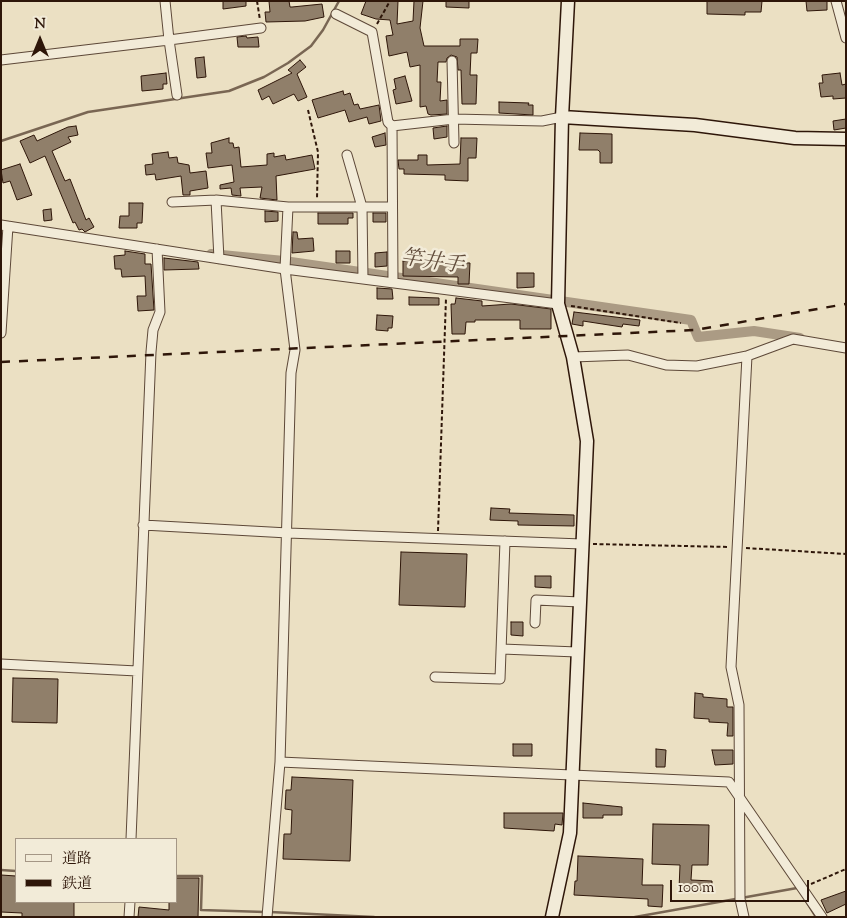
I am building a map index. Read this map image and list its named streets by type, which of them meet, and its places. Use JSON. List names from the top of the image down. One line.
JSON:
{"water":["竿井手"],"legend":["道路","鉄道"],"scale_bar":"100 m","north":"top"}
